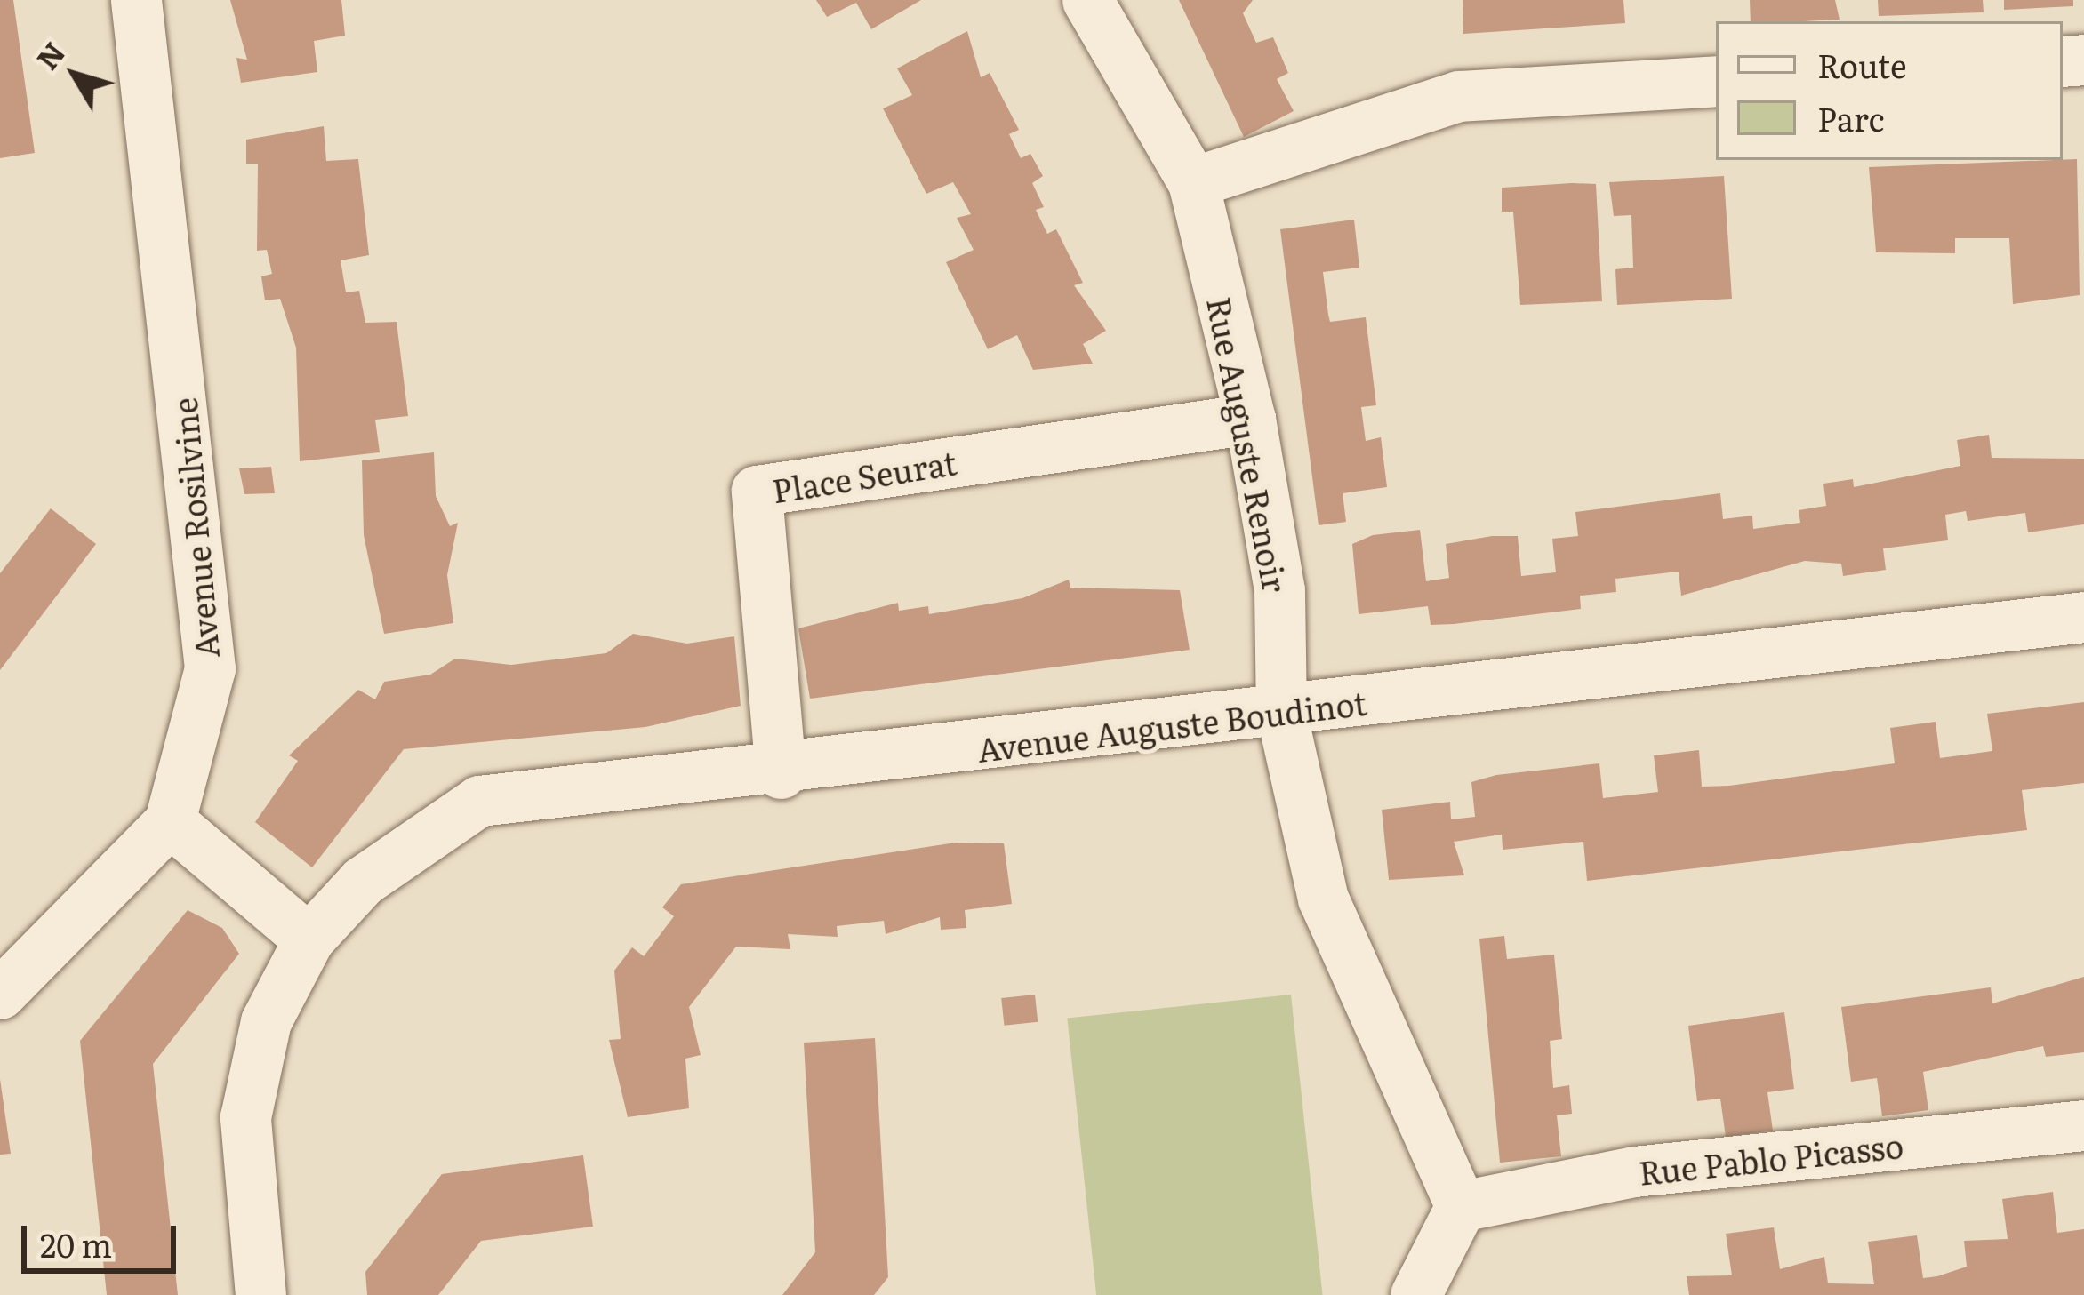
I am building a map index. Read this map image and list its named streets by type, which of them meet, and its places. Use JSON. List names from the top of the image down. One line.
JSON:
{"streets":{"street":["Rue Auguste Renoir","Place Seurat","Avenue Rosilvine","Avenue Auguste Boudinot","Rue Pablo Picasso"]},"crossings":[["Rue Auguste Renoir","Place Seurat"],["Rue Auguste Renoir","Avenue Auguste Boudinot"],["Rue Auguste Renoir","Rue Pablo Picasso"],["Place Seurat","Avenue Auguste Boudinot"]],"legend":["Route","Parc"],"scale_bar":"20 m","north":"top left"}
